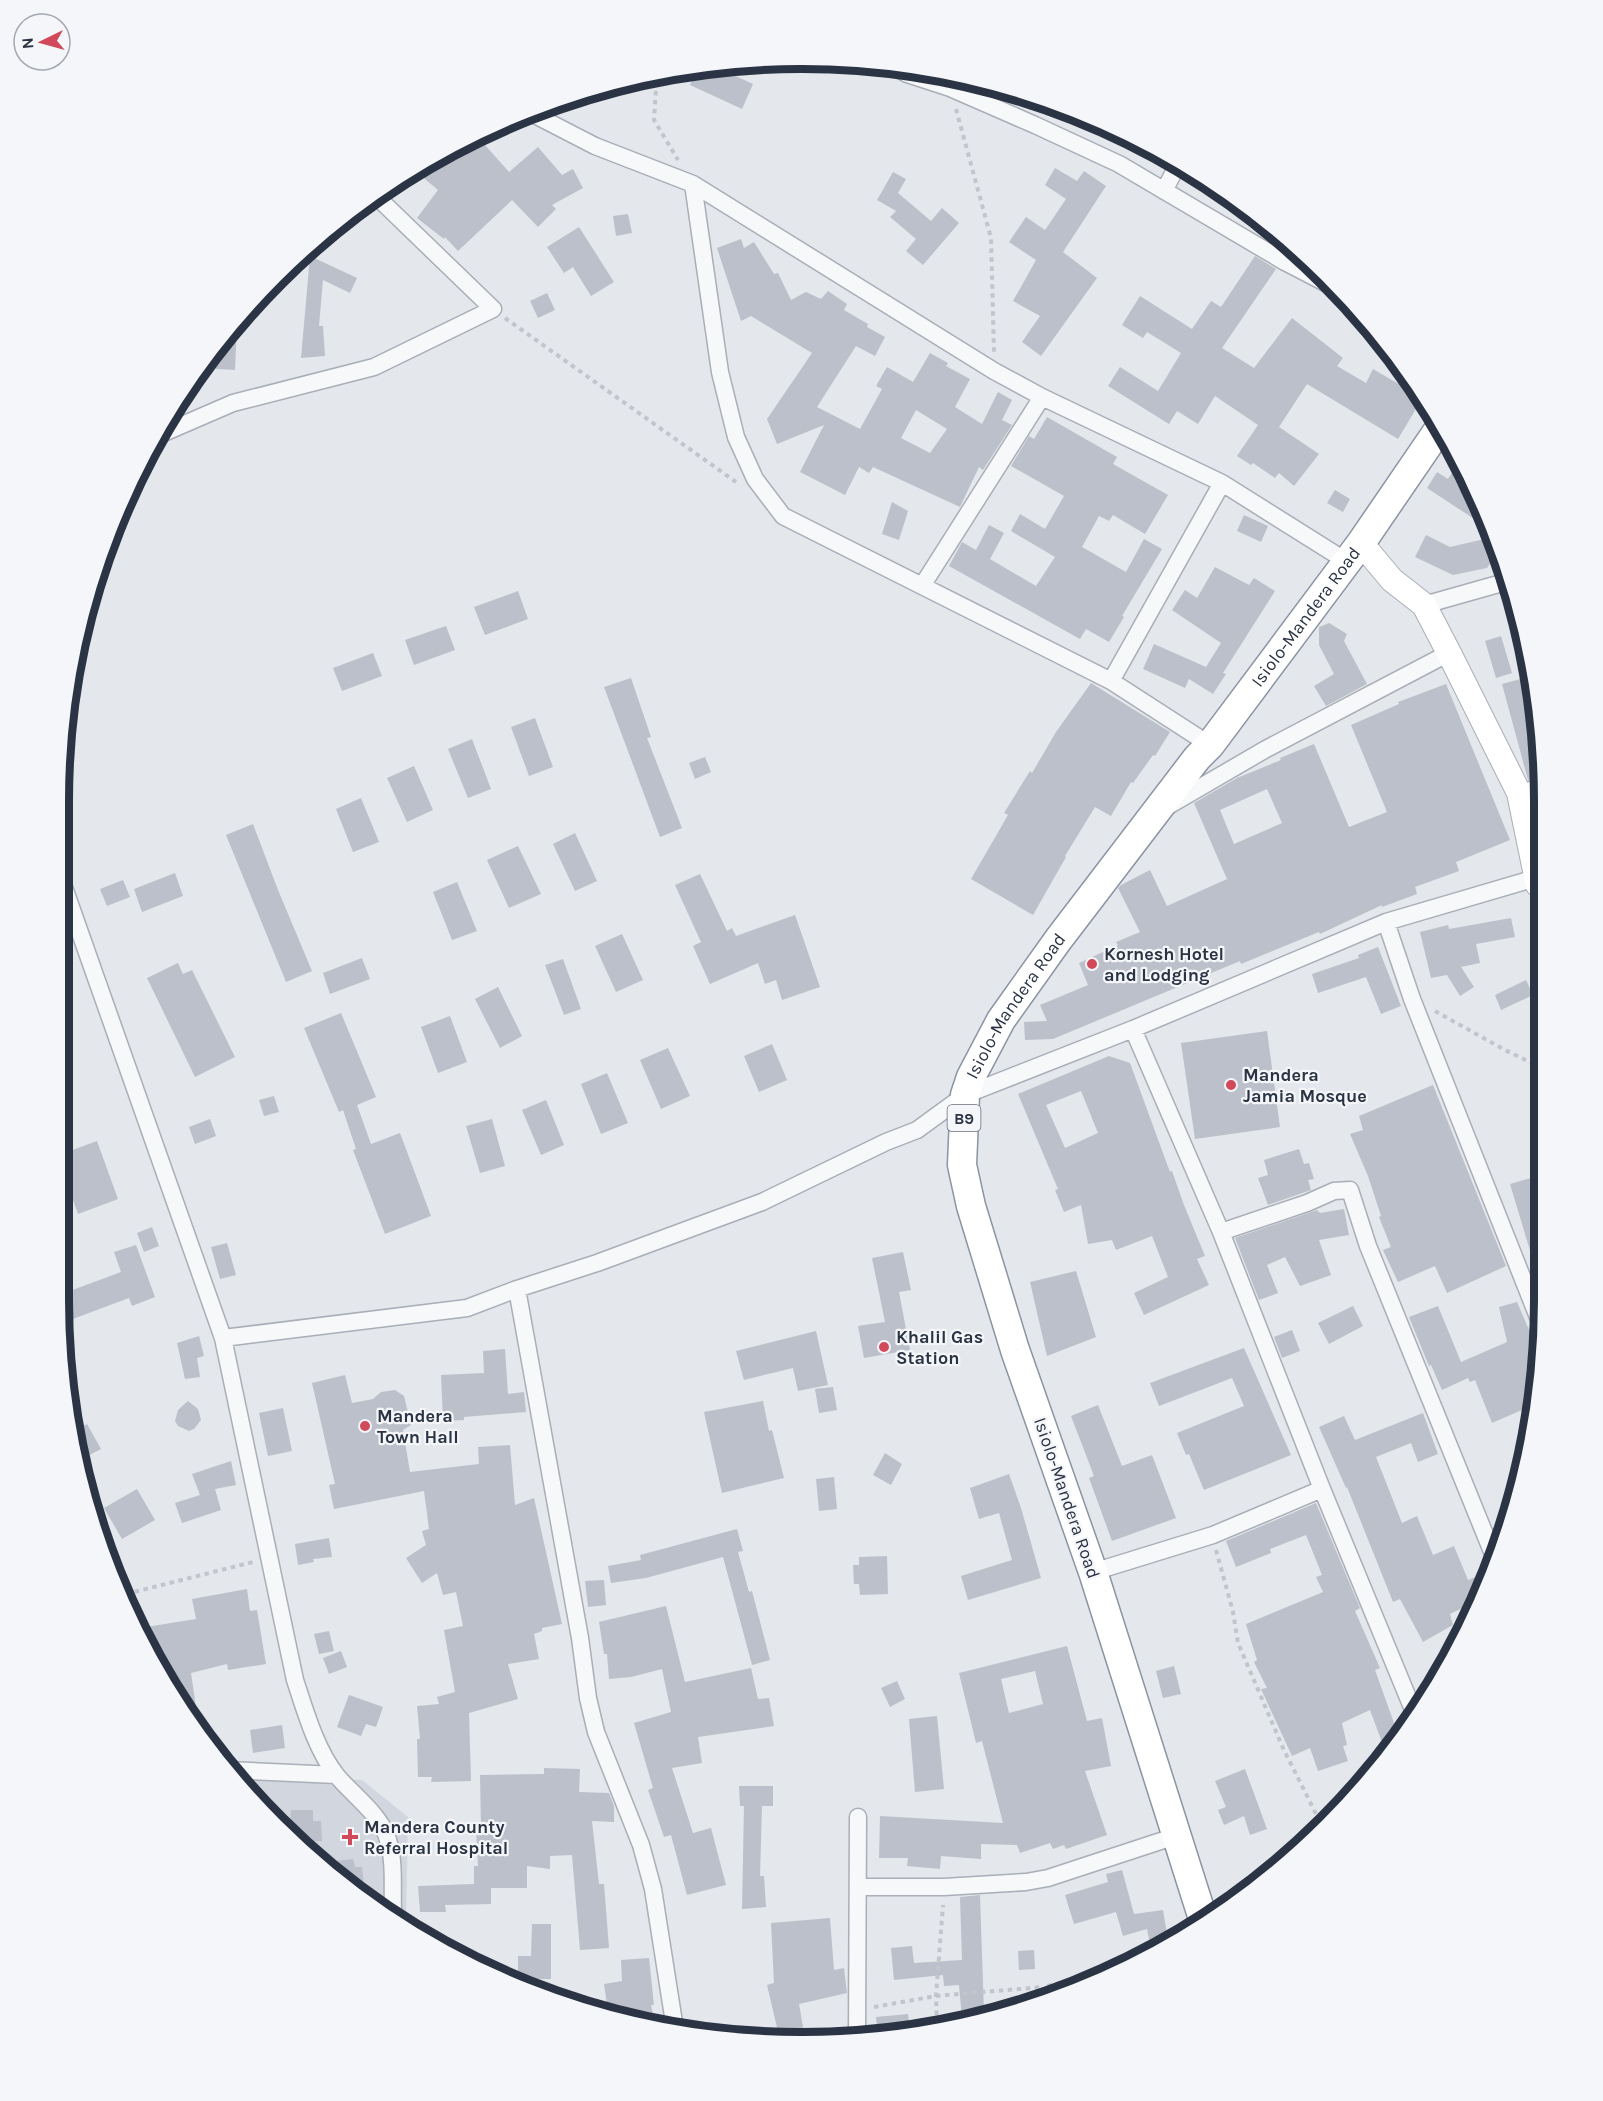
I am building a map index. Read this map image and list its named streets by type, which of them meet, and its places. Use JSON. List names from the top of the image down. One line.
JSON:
{"streets":{"highway":["Isiolo-Mandera Road","B9"]},"places":{"other":["Kornesh Hotel and Lodging","Mandera Jamia Mosque","Khalil Gas Station","Mandera Town Hall"],"health":["Mandera County Referral Hospital"]},"north":"left"}
